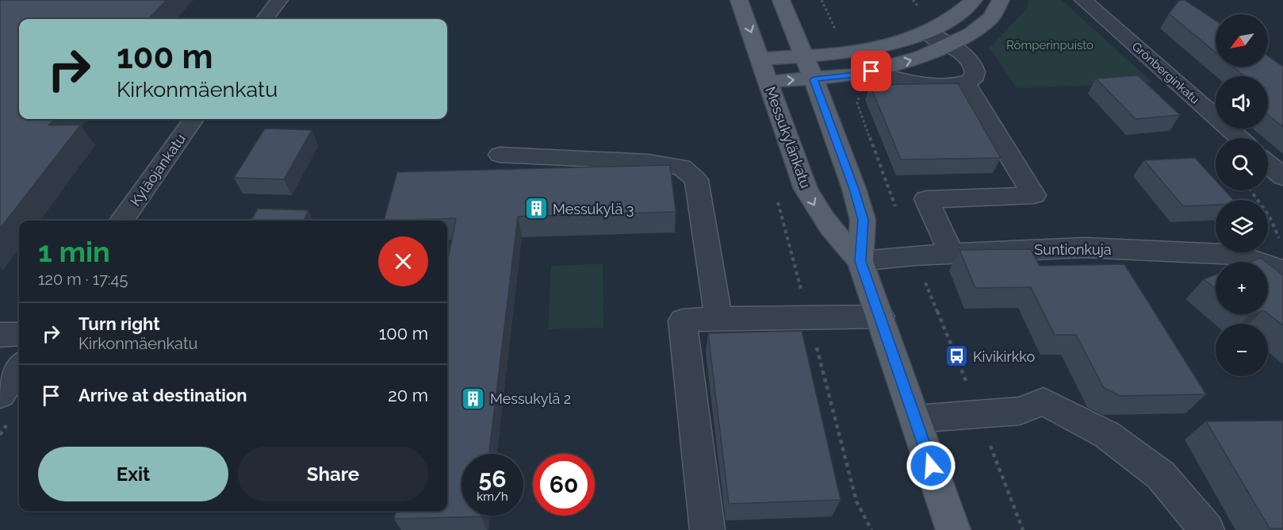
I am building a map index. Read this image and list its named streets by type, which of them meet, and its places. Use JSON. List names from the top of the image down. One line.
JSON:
{"streets":{"main road":["Messukylänkatu"],"street":["Grönberginkatu","Kyläojankatu","Suntionkuja"]},"crossings":[["Messukylänkatu","Suntionkuja"]],"parks":["Römperinpuisto"],"places":{"building":["Messukylä 3","Messukylä 2"],"bus stop":["Kivikirkko"]},"north":"bottom left","page":{"map_buttons":["+","−"],"turn":["100 m","Kirkonmäenkatu"],"heading":["1 min","120 m · 17:45"],"list":[{"name":"Turn right","note":"Kirkonmäenkatu","value":"100 m"},{"name":"Arrive at destination","value":"20 m"}],"buttons":["Exit","Share"],"speed":"56 km/h","limit":"60"}}
